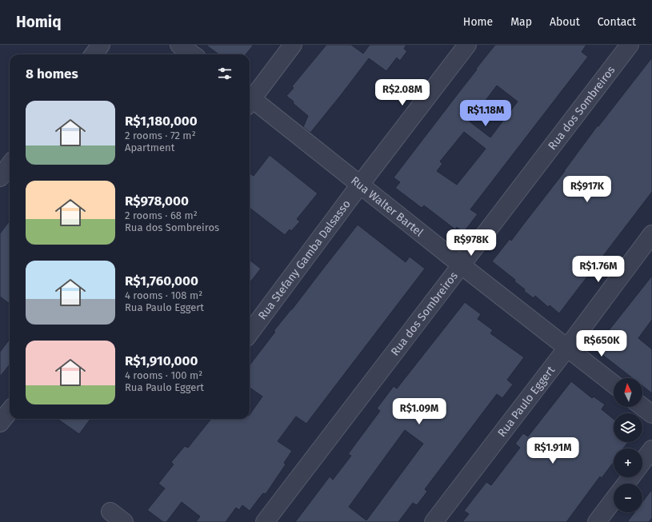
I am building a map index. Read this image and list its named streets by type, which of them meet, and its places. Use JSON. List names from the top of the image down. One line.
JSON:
{"streets":{"street":["Rua dos Sombreiros","Rua Walter Bartel","Rua Stefany Gamba Dalsasso","Rua Paulo Eggert"]},"crossings":[["Rua dos Sombreiros","Rua Walter Bartel"],["Rua Walter Bartel","Rua Stefany Gamba Dalsasso"],["Rua Walter Bartel","Rua Paulo Eggert"]],"north":"top","page":{"header":"Homiq","nav":["Home","Map","About","Contact"],"heading":"8 homes","price":["R$2.08M","R$1.18M","R$917K","R$978K","R$1.76M","R$650K","R$1.09M","R$1.91M"],"list":[{"name":"R$1,180,000","note":"2 rooms · 72 m² · Apartment"},{"name":"R$978,000","note":"2 rooms · 68 m² · Rua dos Sombreiros"},{"name":"R$1,760,000","note":"4 rooms · 108 m² · Rua Paulo Eggert"},{"name":"R$1,910,000","note":"4 rooms · 100 m² · Rua Paulo Eggert"}],"map_buttons":["+","−"]}}
